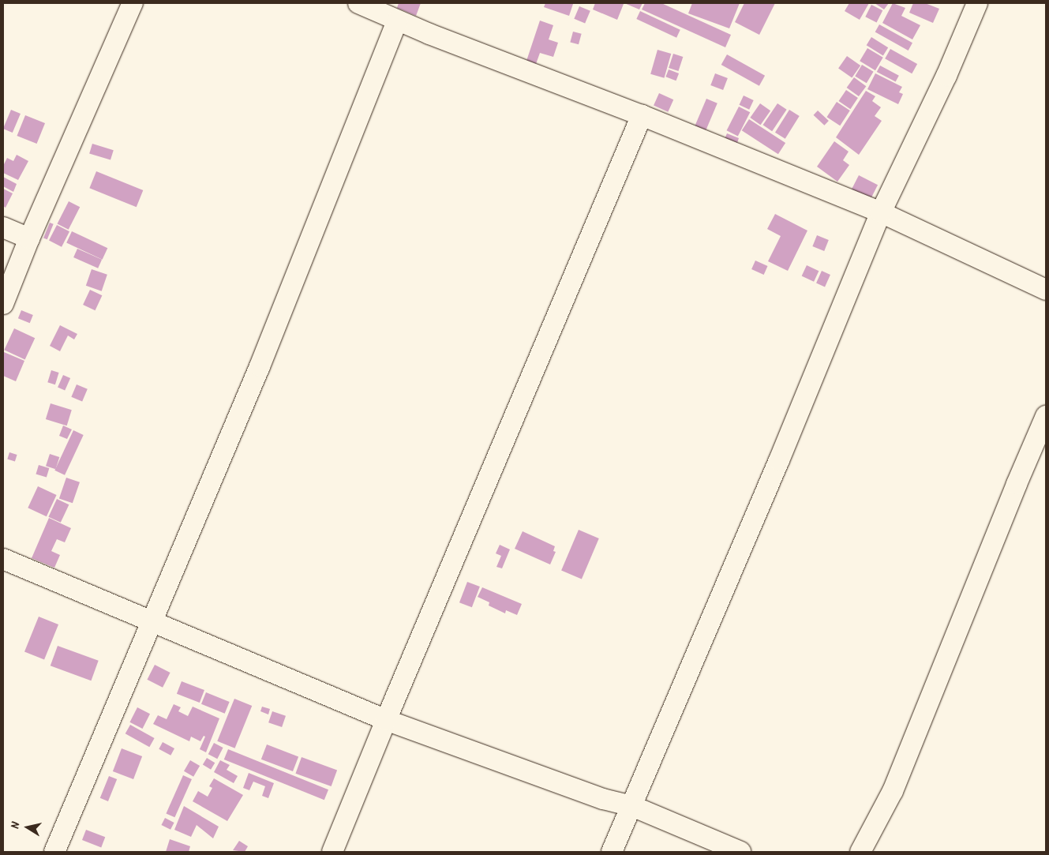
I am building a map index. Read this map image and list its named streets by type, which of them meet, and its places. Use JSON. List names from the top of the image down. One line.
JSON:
{"north":"left"}
